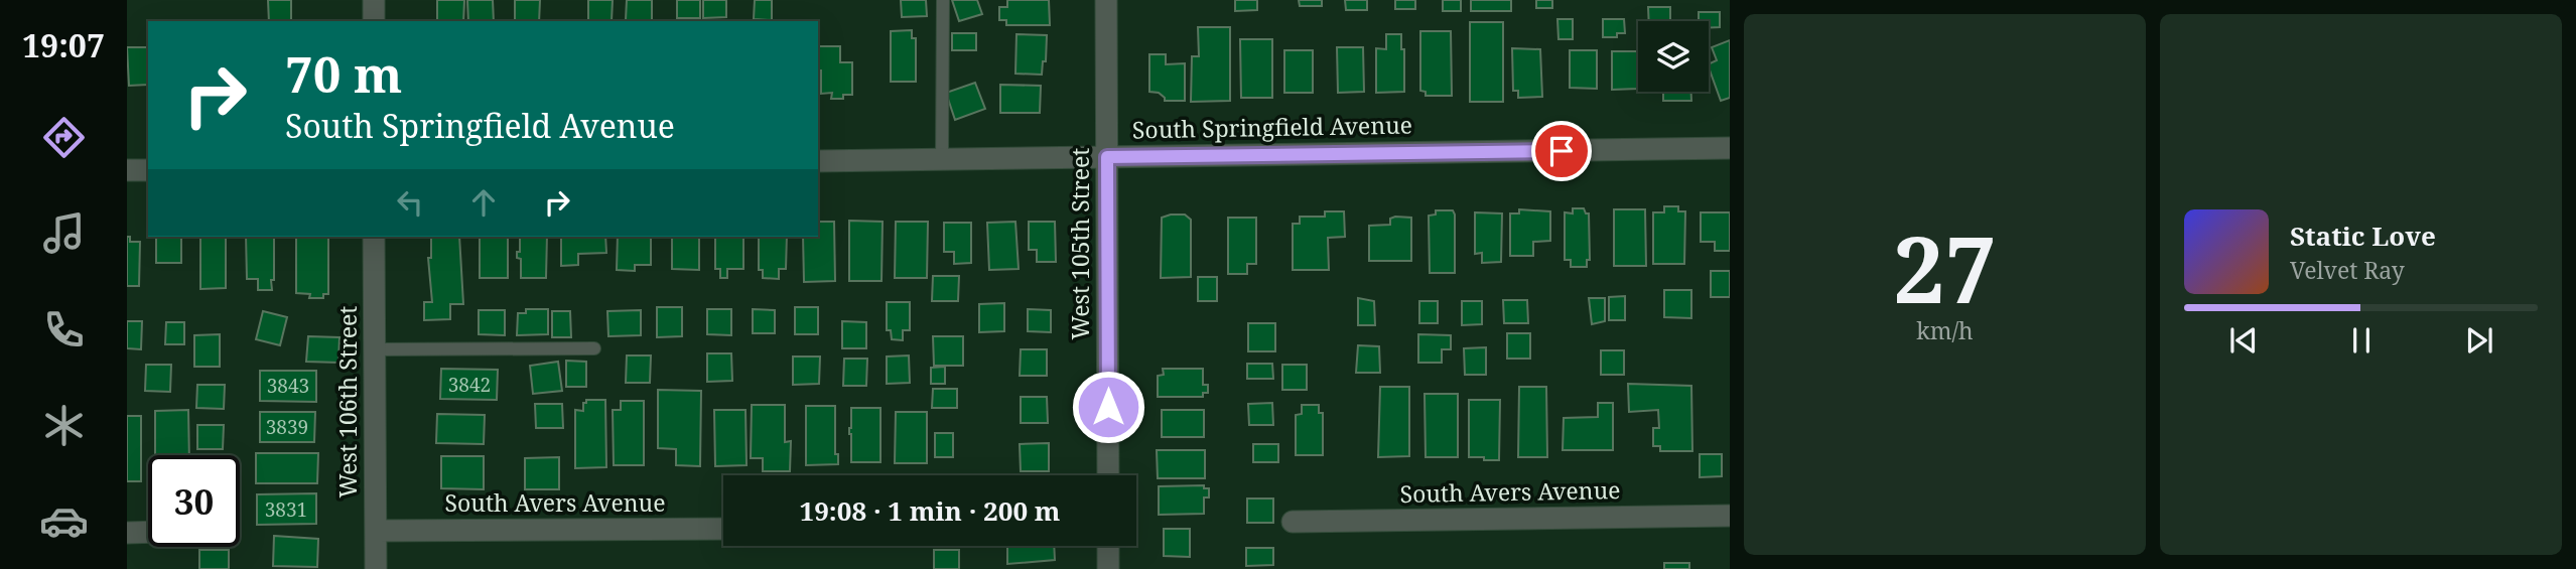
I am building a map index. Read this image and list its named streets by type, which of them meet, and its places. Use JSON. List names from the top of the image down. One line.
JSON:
{"streets":{"street":["South Springfield Avenue","West 105th Street","West 106th Street","South Avers Avenue"]},"crossings":[["South Springfield Avenue","West 105th Street"],["West 106th Street","South Avers Avenue"]],"house_numbers":["3842","3843","3839","3831"],"page":{"tabs":"19:07","tile":["27","km/h"],"turn":["70 m","South Springfield Avenue"],"song":["Static Love","Velvet Ray"],"limit":"30","trip":"19:08 · 1 min · 200 m"}}
